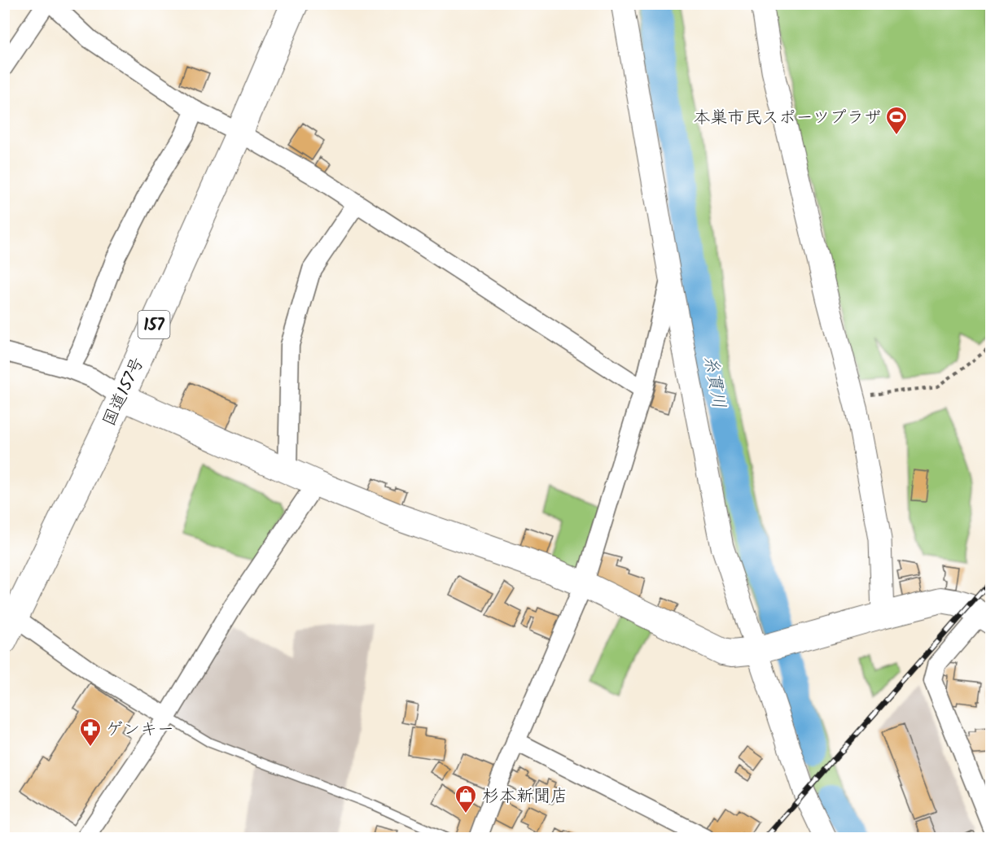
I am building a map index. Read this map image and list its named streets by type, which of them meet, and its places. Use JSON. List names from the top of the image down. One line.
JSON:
{"streets":{"highway":["157","国道157号"]},"water":["糸貫川"],"places":{"sports":["本巣市民スポーツプラザ"],"pharmacy":["ゲンキー"],"shop":["杉本新聞店"]}}
